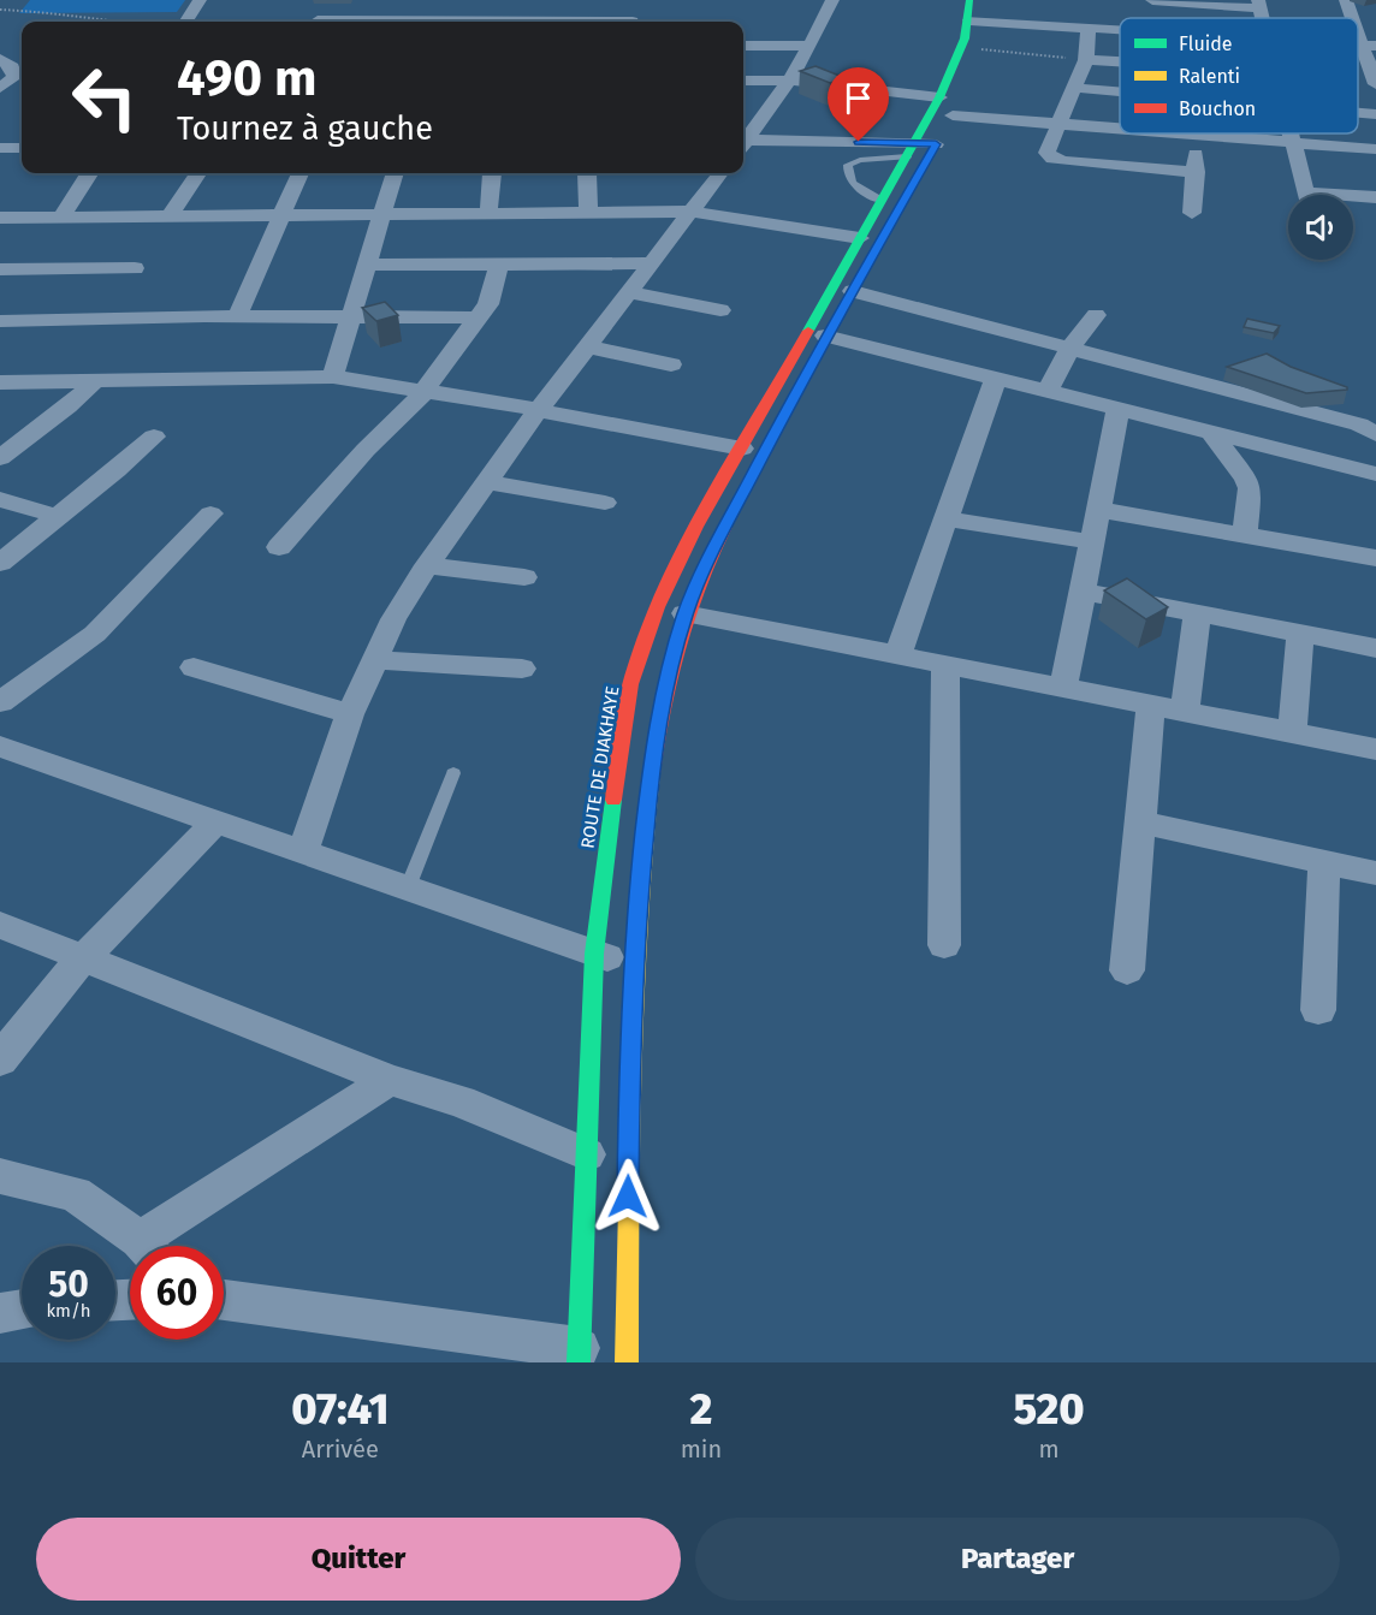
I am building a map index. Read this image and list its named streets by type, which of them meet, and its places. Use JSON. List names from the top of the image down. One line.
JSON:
{"streets":{"main road":["ROUTE DE DIAKHAYE"]},"legend":["Fluide","Ralenti","Bouchon"],"page":{"turn":["490 m","Tournez à gauche"],"speed":"50 km/h","limit":"60","eta":["07:41","Arrivée","2","min","520","m"],"buttons":["Quitter","Partager"]}}
